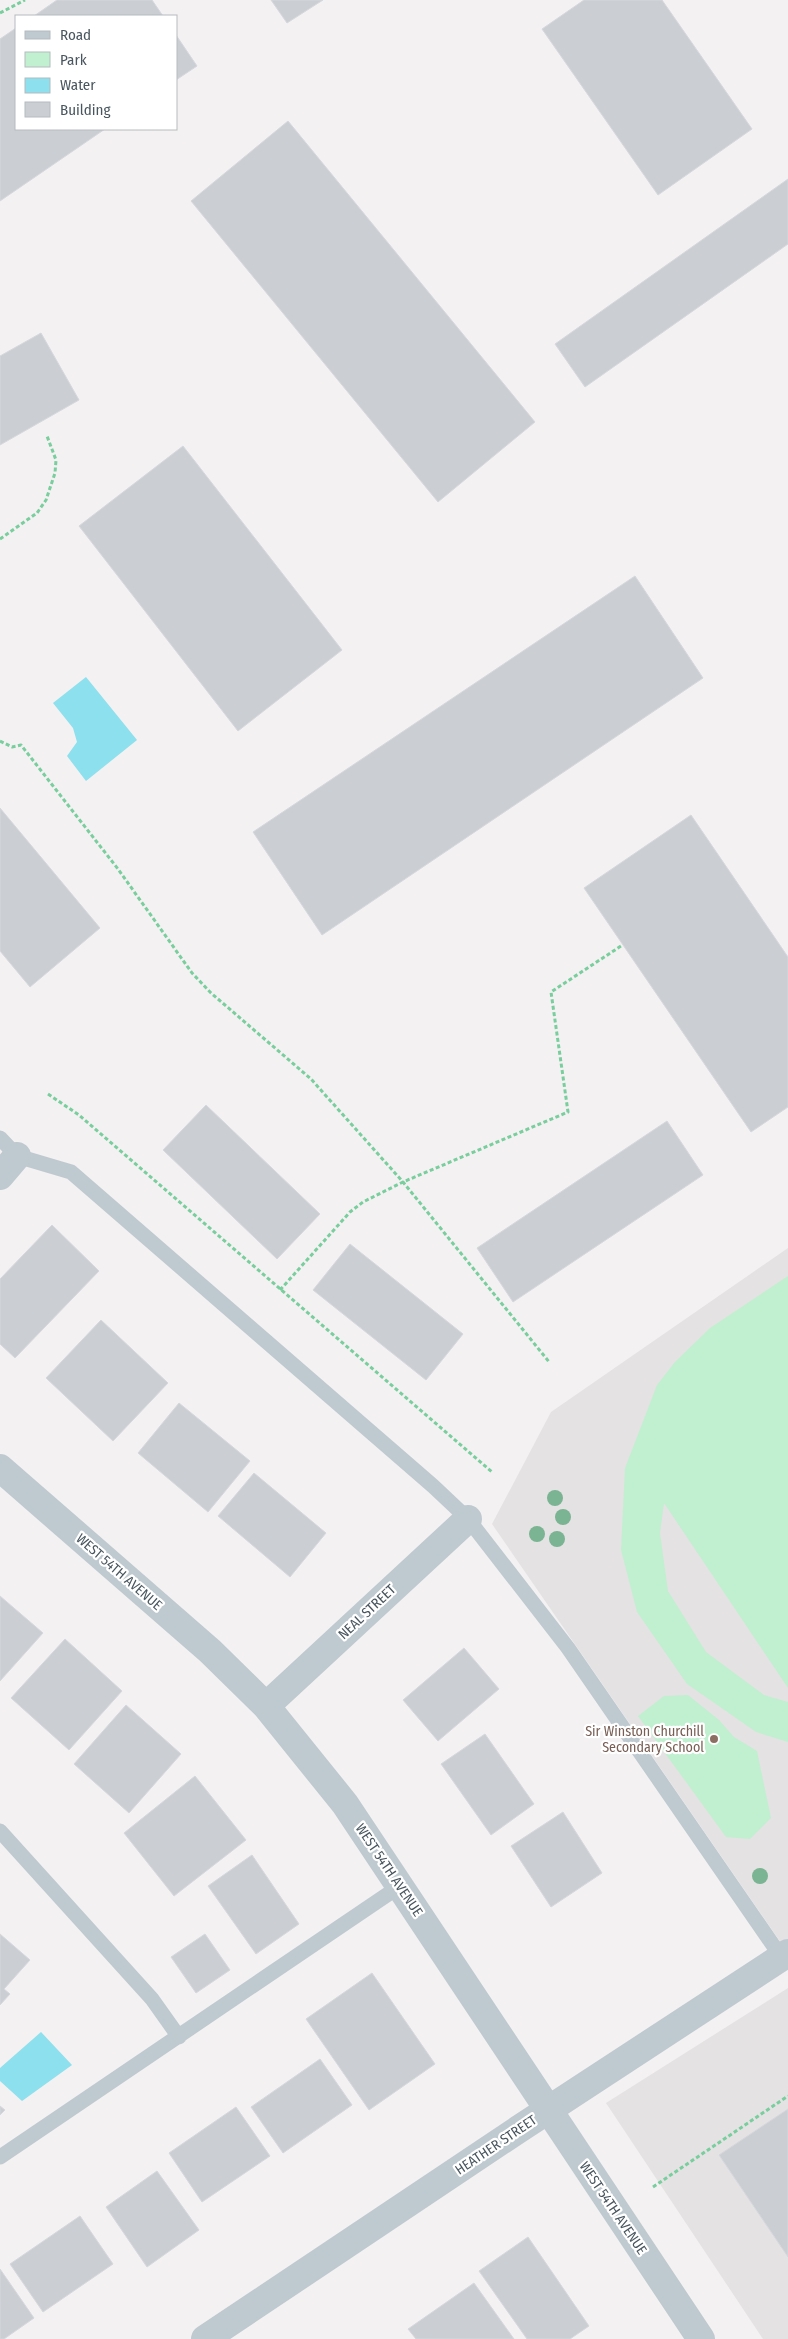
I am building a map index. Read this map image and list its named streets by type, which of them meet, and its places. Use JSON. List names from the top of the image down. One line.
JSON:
{"streets":{"street":["WEST 54TH AVENUE","NEAL STREET","HEATHER STREET"]},"crossings":[["WEST 54TH AVENUE","NEAL STREET"],["WEST 54TH AVENUE","HEATHER STREET"]],"places":["Sir Winston Churchill Secondary School"],"legend":["Road","Park","Water","Building"]}
